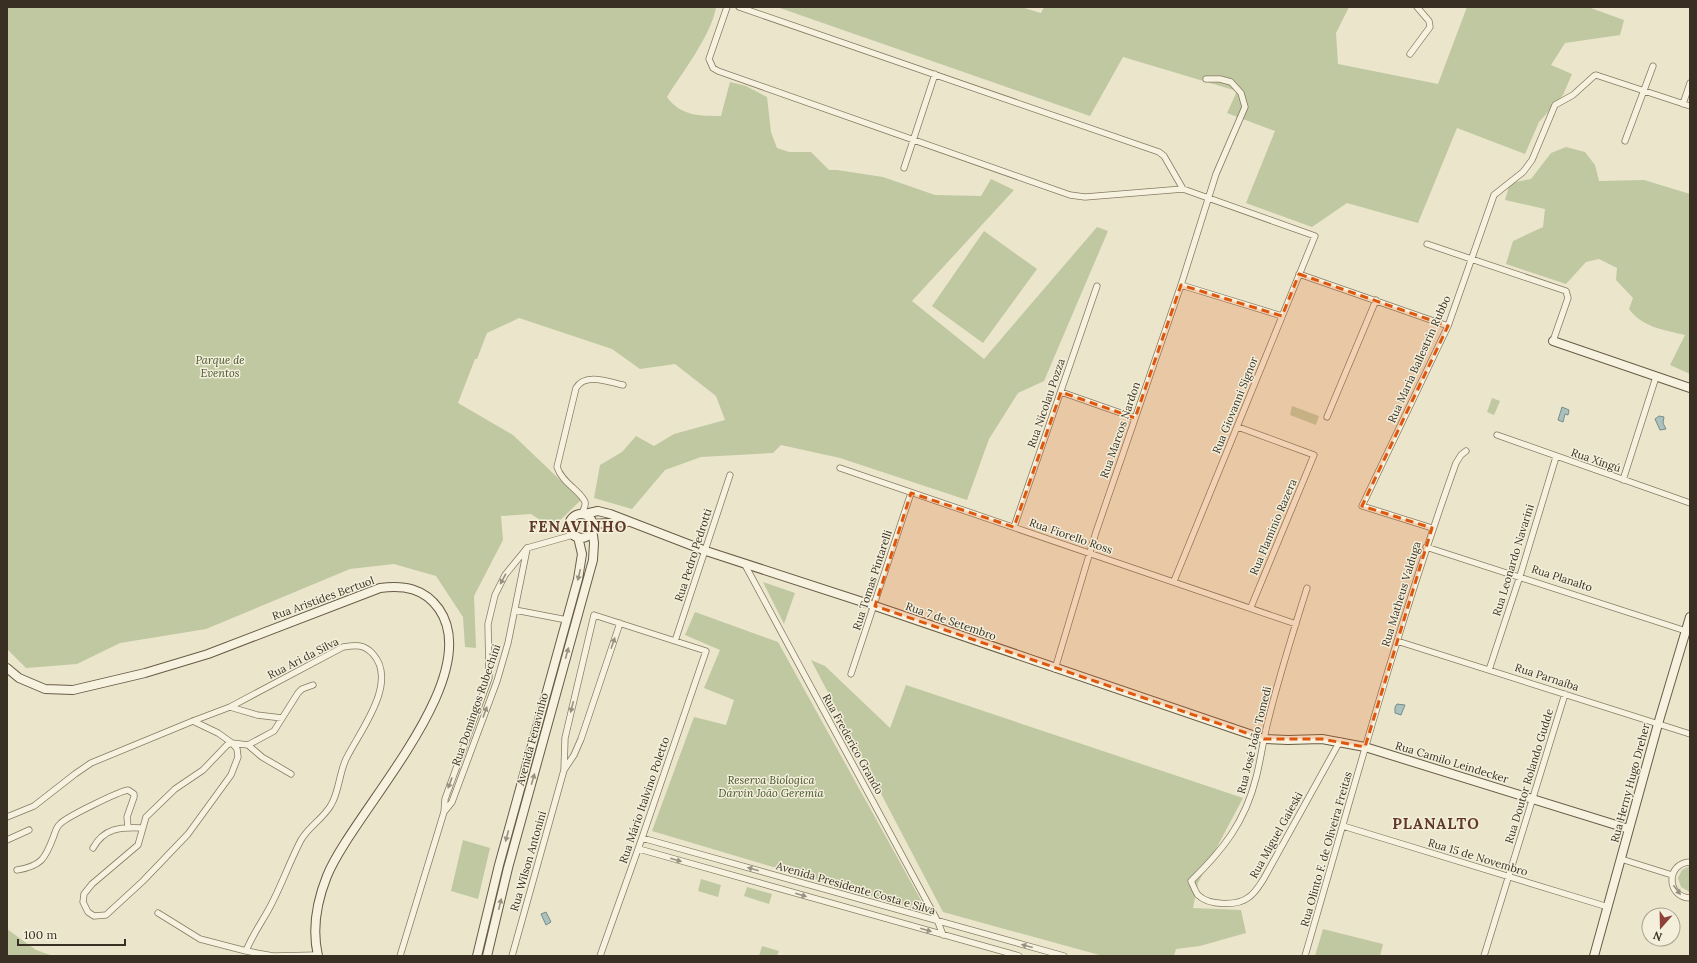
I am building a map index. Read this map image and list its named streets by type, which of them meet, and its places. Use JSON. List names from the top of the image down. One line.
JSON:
{"streets":{"street":["Rua Maria Ballestrin Rubbo","Rua Nicolau Pozza","Rua Giovanni Signor","Rua Marcos Nardon","Rua Xingú","Rua Flaminio Razera","Rua Fiorello Ross","Rua Pedro Pedrotti","Rua Leonardo Navarini","Rua Planalto","Rua Tomas Pintarelli","Rua Matheus Valduga","Rua Aristides Bertuol","Rua 7 de Setembro","Rua Ari da Silva","Rua Parnaíba","Rua Domingos Rubechini","Avenida Fenavinho","Rua José João Tomedi","Rua Frederico Grando","Rua Camilo Leindecker","Rua Doutor Rolando Gudde","Rua Herny Hugo Dreher","Rua Mário Italvino Poletto","Rua Miguel Gaieski","Rua Olinto F. de Oliveira Freitas","Rua 15 de Novembro","Rua Wilson Antonini","Avenida Presidente Costa e Silva"]},"crossings":[["Rua Maria Ballestrin Rubbo","Rua Matheus Valduga"],["Rua Nicolau Pozza","Rua Fiorello Ross"],["Rua Giovanni Signor","Rua Marcos Nardon"],["Rua Giovanni Signor","Rua Flaminio Razera"],["Rua Giovanni Signor","Rua Fiorello Ross"],["Rua Marcos Nardon","Rua Fiorello Ross"],["Rua Marcos Nardon","Rua 7 de Setembro"],["Rua Xingú","Rua Leonardo Navarini"],["Rua Flaminio Razera","Rua Fiorello Ross"],["Rua Fiorello Ross","Rua Tomas Pintarelli"],["Rua Fiorello Ross","Rua José João Tomedi"],["Rua Pedro Pedrotti","Rua 7 de Setembro"],["Rua Pedro Pedrotti","Rua Mário Italvino Poletto"],["Rua Leonardo Navarini","Rua Planalto"],["Rua Leonardo Navarini","Rua Parnaíba"],["Rua Planalto","Rua Matheus Valduga"],["Rua Planalto","Rua Herny Hugo Dreher"],["Rua Tomas Pintarelli","Rua 7 de Setembro"],["Rua Matheus Valduga","Rua Parnaíba"],["Rua Matheus Valduga","Rua Camilo Leindecker"],["Rua Matheus Valduga","Rua Olinto F. de Oliveira Freitas"],["Rua 7 de Setembro","Avenida Fenavinho"],["Rua 7 de Setembro","Rua José João Tomedi"],["Rua 7 de Setembro","Rua Frederico Grando"],["Rua 7 de Setembro","Rua Camilo Leindecker"],["Rua Parnaíba","Rua Doutor Rolando Gudde"],["Rua Parnaíba","Rua Herny Hugo Dreher"],["Rua José João Tomedi","Rua Camilo Leindecker"],["Rua José João Tomedi","Rua Miguel Gaieski"],["Rua Frederico Grando","Avenida Presidente Costa e Silva"],["Rua Camilo Leindecker","Rua Doutor Rolando Gudde"],["Rua Camilo Leindecker","Rua Herny Hugo Dreher"],["Rua Camilo Leindecker","Rua Miguel Gaieski"],["Rua Camilo Leindecker","Rua Olinto F. de Oliveira Freitas"],["Rua Doutor Rolando Gudde","Rua 15 de Novembro"],["Rua Herny Hugo Dreher","Rua 15 de Novembro"],["Rua Mário Italvino Poletto","Avenida Presidente Costa e Silva"],["Rua Olinto F. de Oliveira Freitas","Rua 15 de Novembro"]],"districts":["FENAVINHO","PLANALTO"],"parks":["Parque de Eventos","Reserva Biologica Dárvin João Geremia"],"scale_bar":"100 m","north":"bottom"}
